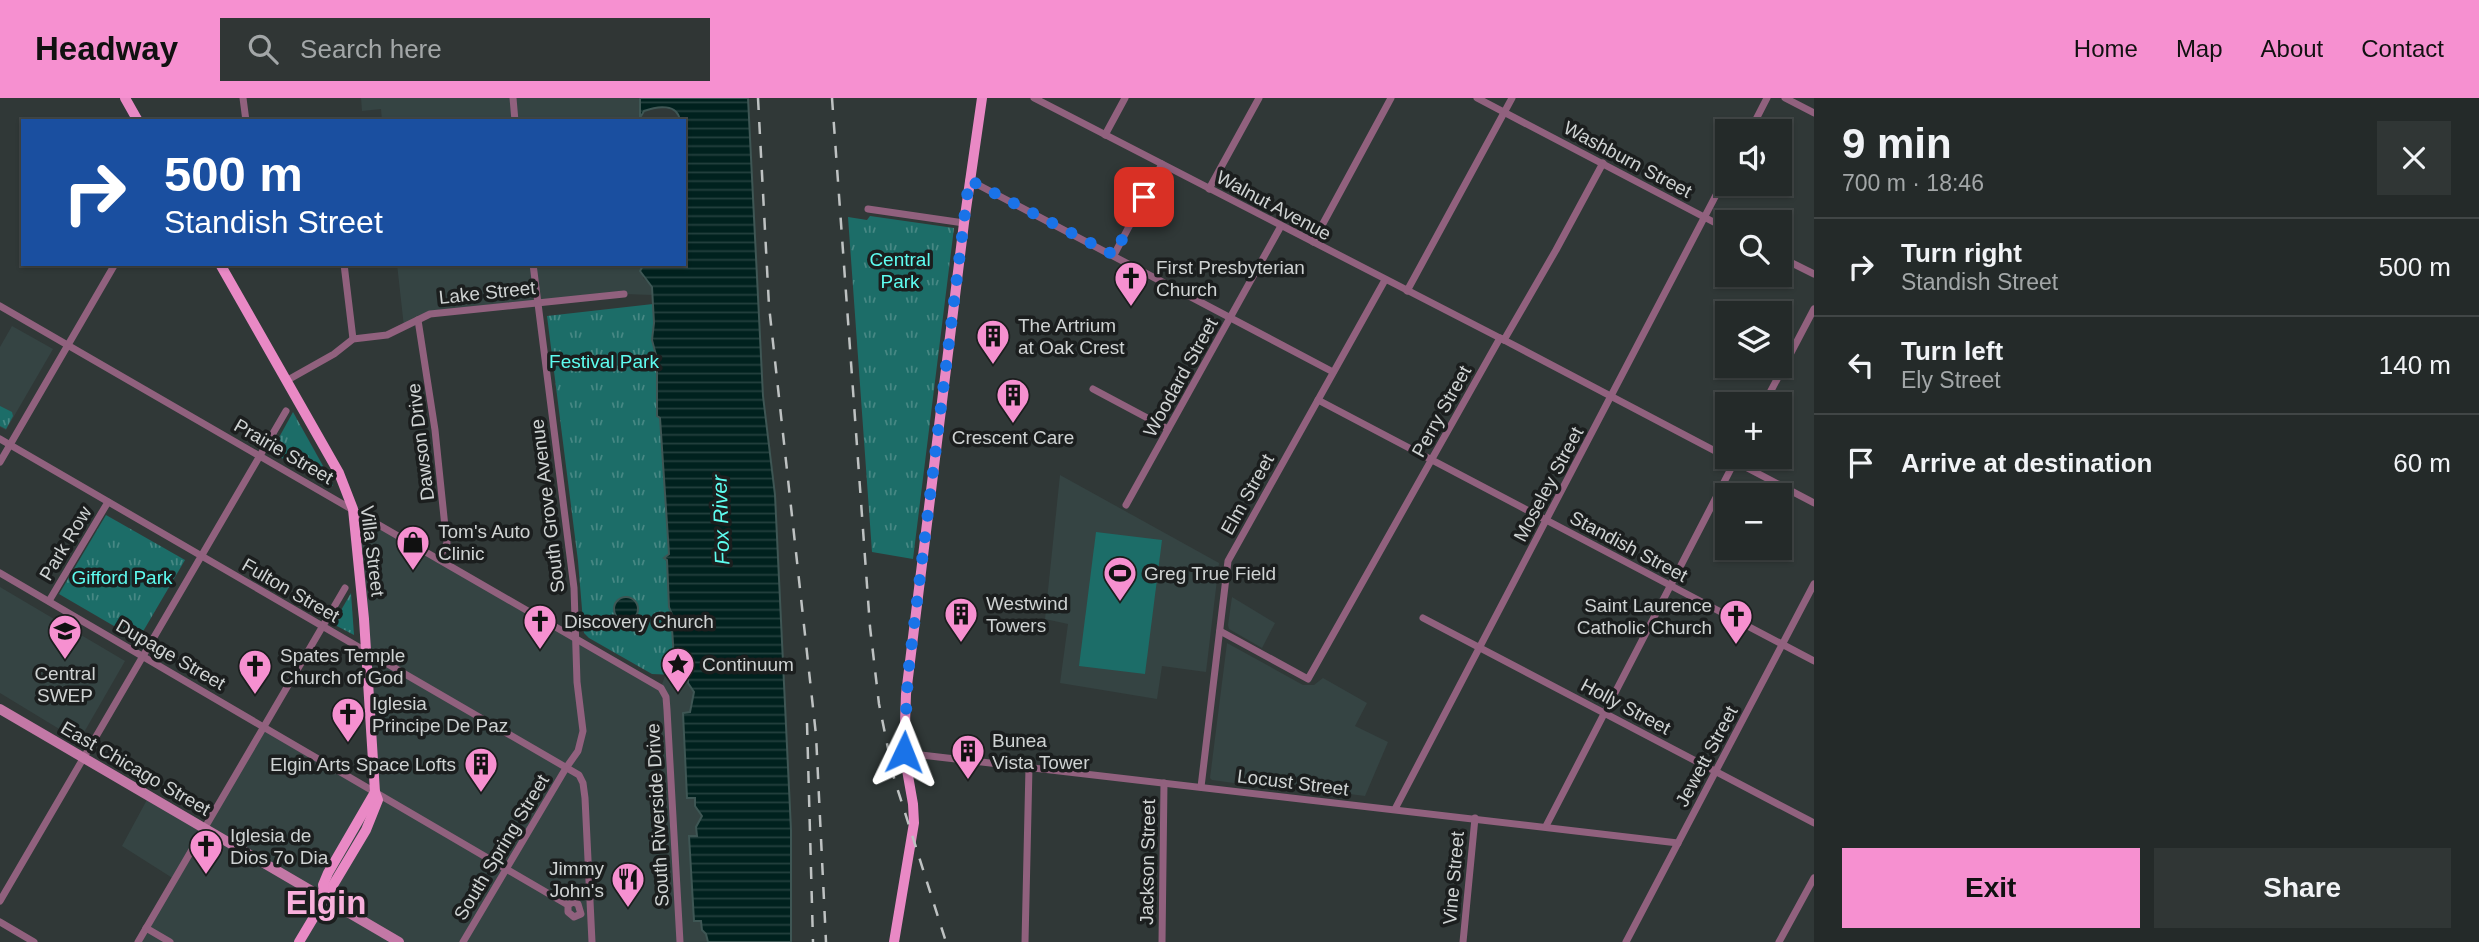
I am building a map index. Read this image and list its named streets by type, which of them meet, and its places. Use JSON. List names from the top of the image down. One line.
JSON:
{"streets":{"main road":["Villa Street"],"street":["Washburn Street","Walnut Avenue","Lake Street","Woodard Street","Perry Street","Dawson Drive","Prairie Street","Moseley Street","Elm Street","South Grove Avenue","Park Row","Standish Street","Fulton Street","Dupage Street","Holly Street","Jewett Street","East Chicago Street","Locust Street","South Riverside Drive","South Spring Street","Jackson Street","Vine Street"]},"crossings":[["Washburn Street","Perry Street"],["Washburn Street","Moseley Street"],["Walnut Avenue","Woodard Street"],["Walnut Avenue","Perry Street"],["Walnut Avenue","Moseley Street"],["Walnut Avenue","Elm Street"],["Lake Street","Dawson Drive"],["Lake Street","South Grove Avenue"],["Lake Street","Villa Street"],["Perry Street","Elm Street"],["Perry Street","Standish Street"],["Dawson Drive","Prairie Street"],["Prairie Street","South Grove Avenue"],["Prairie Street","Villa Street"],["Prairie Street","South Riverside Drive"],["Moseley Street","Standish Street"],["Moseley Street","Holly Street"],["Moseley Street","Locust Street"],["Elm Street","Standish Street"],["Elm Street","Locust Street"],["South Grove Avenue","Fulton Street"],["South Grove Avenue","South Spring Street"],["Park Row","Fulton Street"],["Park Row","Dupage Street"],["Standish Street","Jewett Street"],["Villa Street","Fulton Street"],["Villa Street","Dupage Street"],["Villa Street","East Chicago Street"],["Fulton Street","South Spring Street"],["Dupage Street","South Spring Street"],["Holly Street","Jewett Street"],["Jewett Street","Locust Street"],["Locust Street","Jackson Street"],["Locust Street","Vine Street"]],"districts":["Elgin"],"water":["Fox River"],"parks":["Central Park","Festival Park","Gifford Park"],"places":{"church":["First Presbyterian Church","Saint Laurence Catholic Church","Discovery Church","Spates Temple Church of God","Iglesia Principe De Paz","Iglesia de Dios 7o Dia"],"building":["The Artrium at Oak Crest","Crescent Care","Westwind Towers","Bunea Vista Tower","Elgin Arts Space Lofts"],"shop":["Tom's Auto Clinic"],"sports":["Greg True Field"],"school or university":["Central SWEP"],"place":["Continuum"],"restaurant":["Jimmy John's"]},"page":{"header":"Headway","search":"Search here","nav":["Home","Map","About","Contact"],"heading":["9 min","700 m · 18:46"],"map_buttons":["+","−"],"turn":["500 m","Standish Street"],"list":[{"name":"Turn right","note":"Standish Street","value":"500 m"},{"name":"Turn left","note":"Ely Street","value":"140 m"},{"name":"Arrive at destination","value":"60 m"}],"buttons":["Exit","Share"]}}
